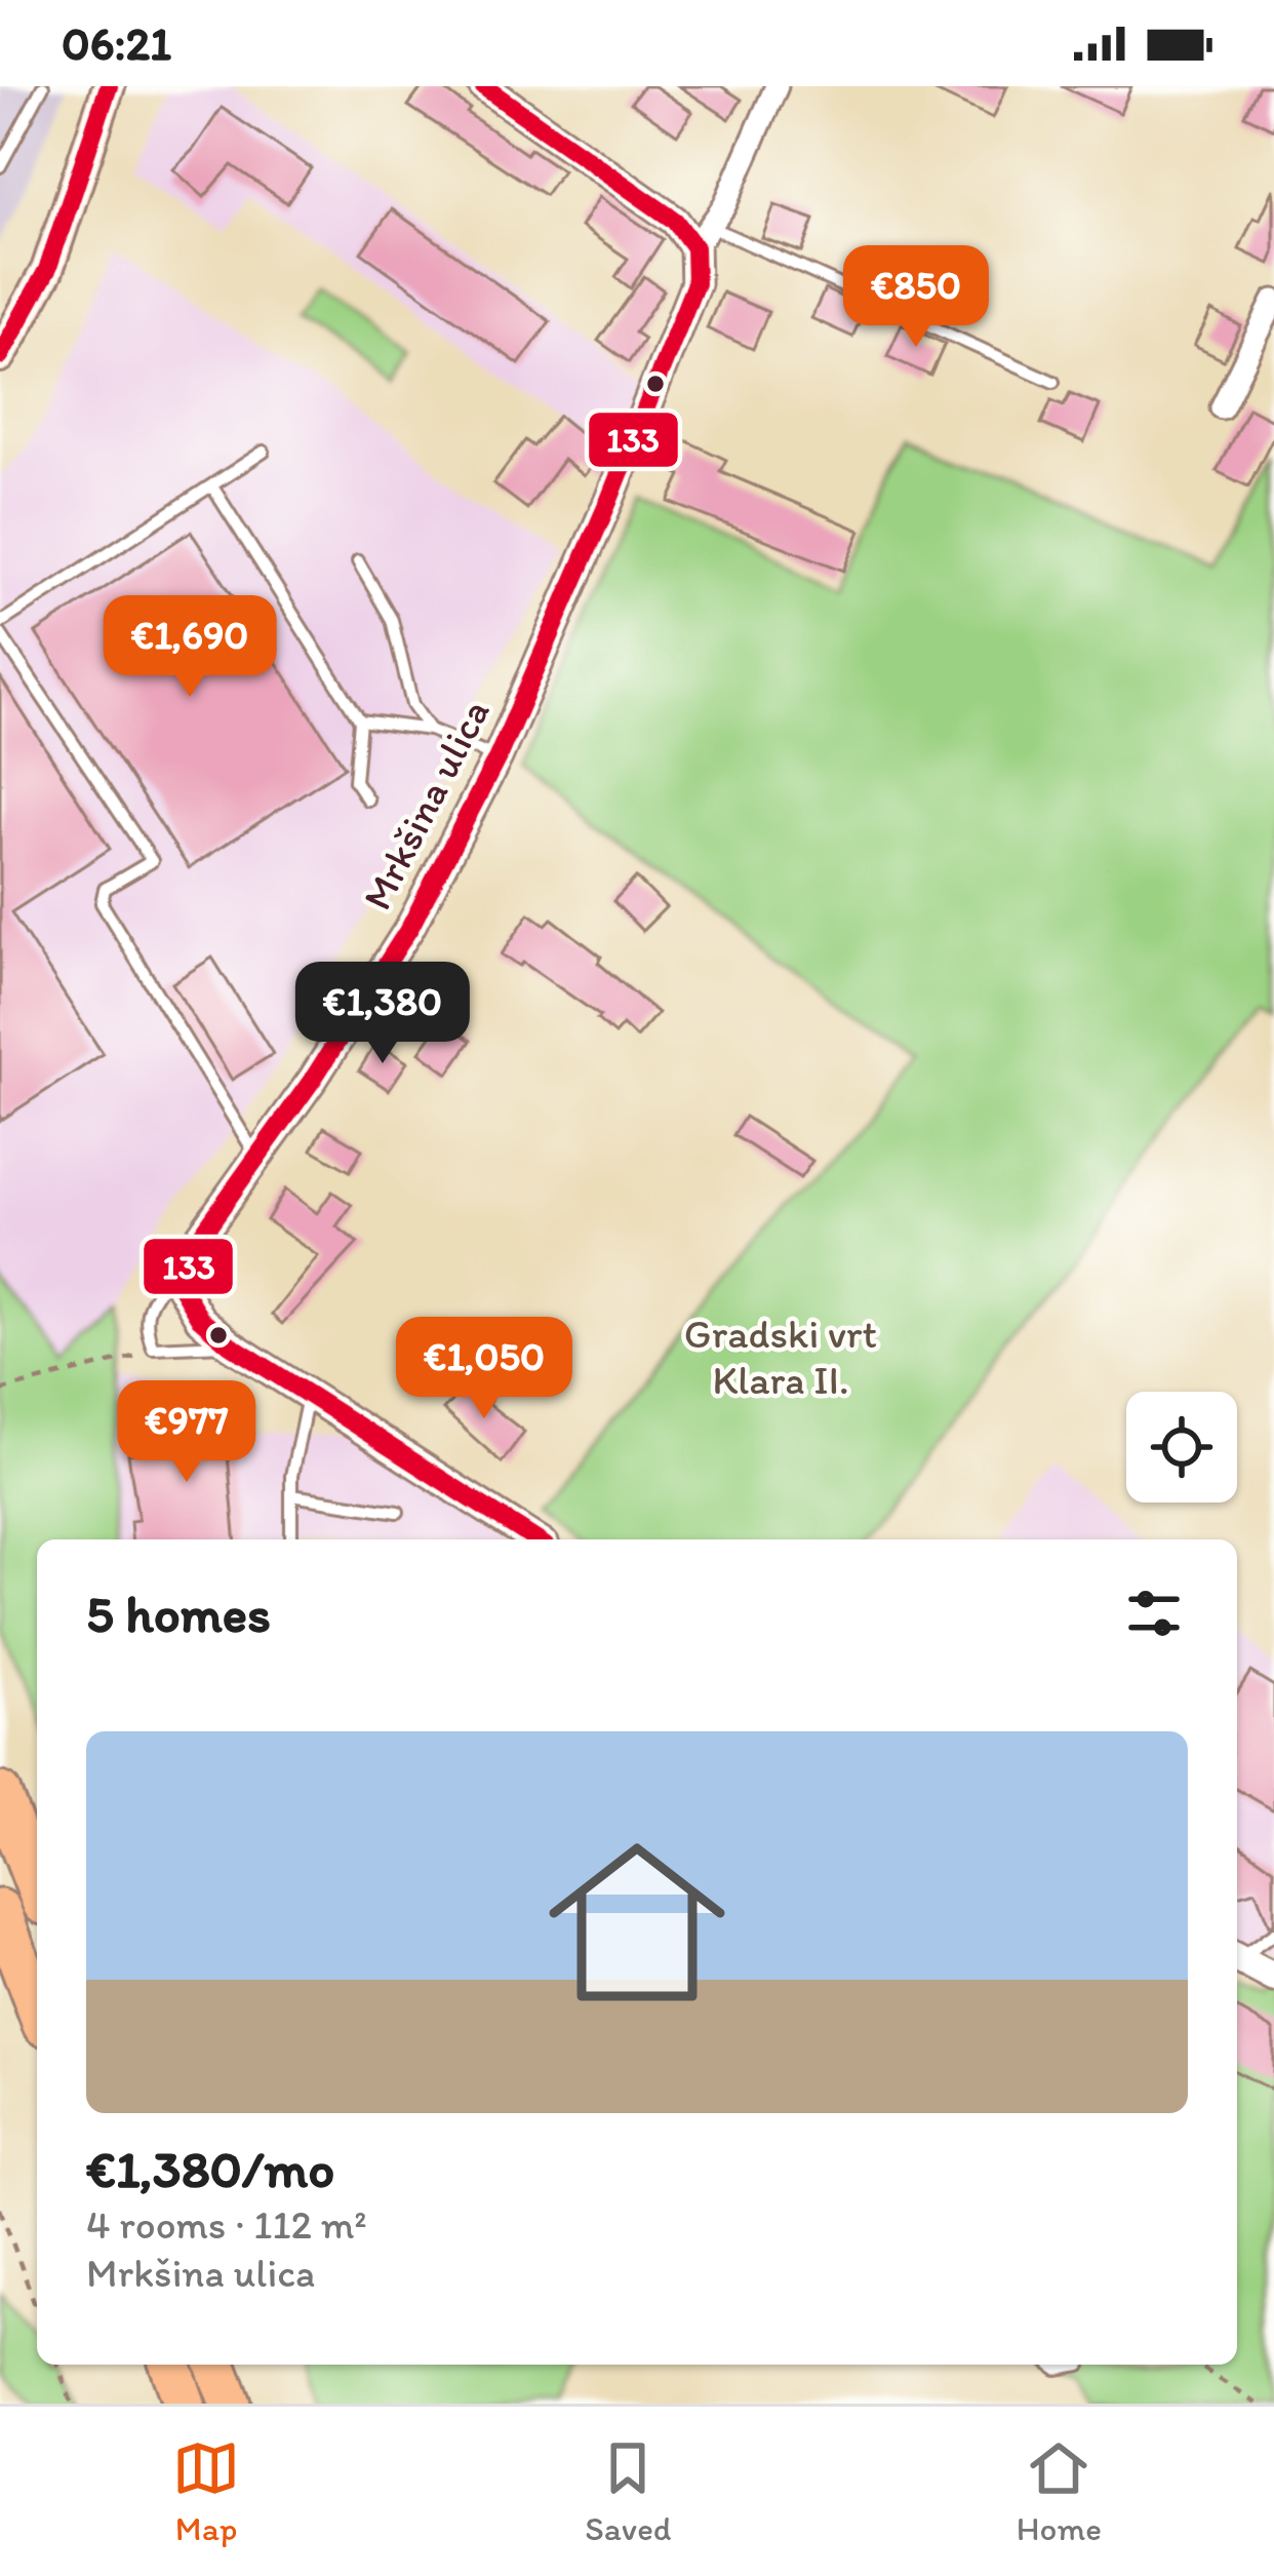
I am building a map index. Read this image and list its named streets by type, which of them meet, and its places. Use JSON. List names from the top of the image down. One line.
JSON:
{"streets":{"street":["Mrkšina ulica"]},"parks":["Gradski vrt Klara II."],"lines":["transit line 133"],"page":{"status":"06:21","price":["€850","€1,690","€1,380","€1,050","€977"],"heading":"5 homes","list":[{"name":"€1,380/mo","note":"4 rooms · 112 m² · Mrkšina ulica"}],"tabs":["Map","Saved","Home"]}}
